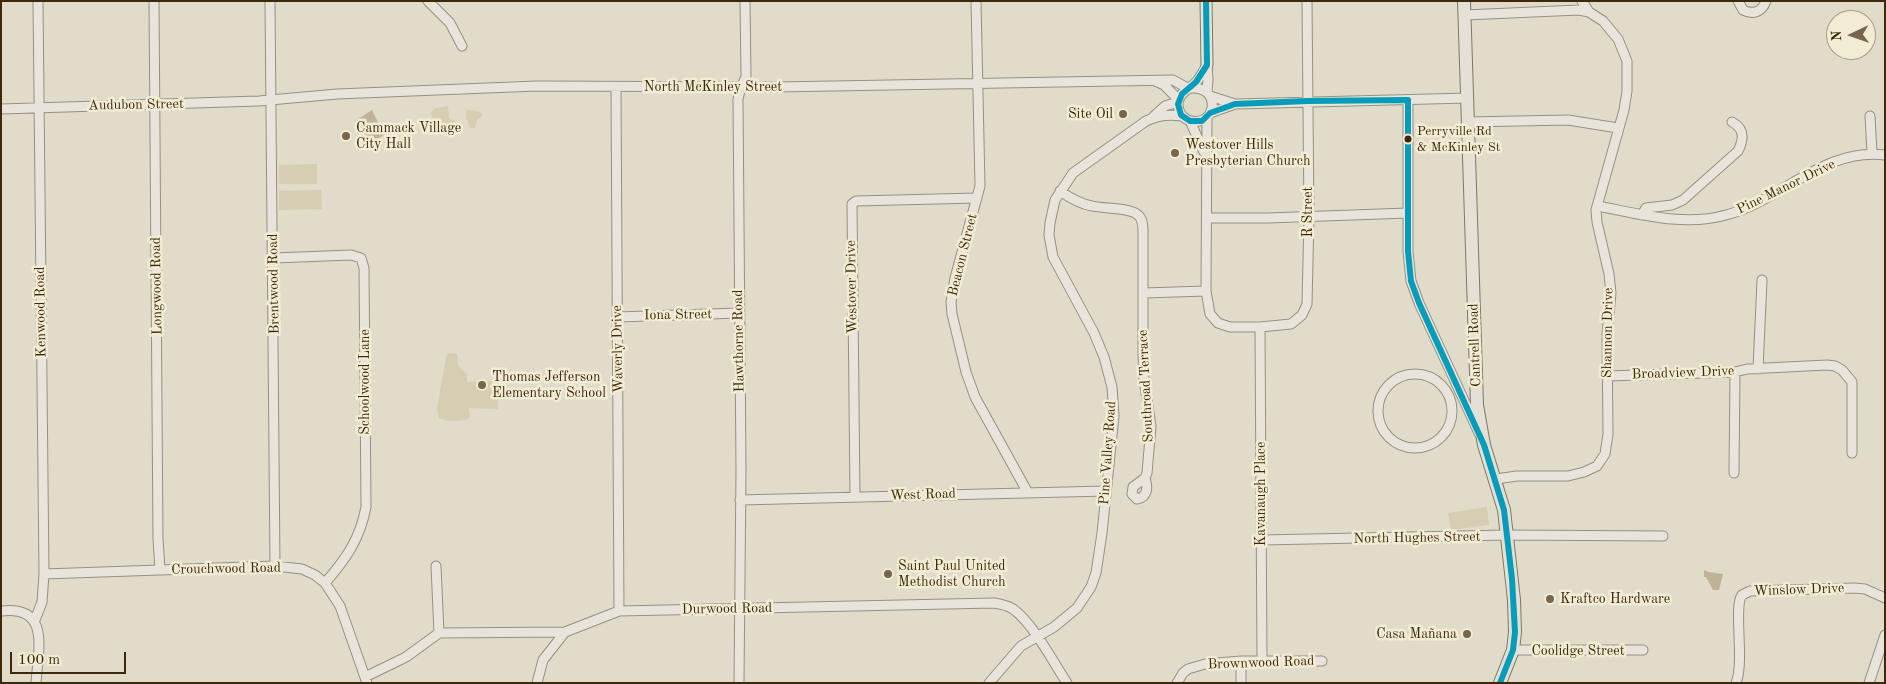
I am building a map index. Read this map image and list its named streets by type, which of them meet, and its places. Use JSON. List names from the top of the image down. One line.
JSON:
{"streets":{"main road":["Cantrell Road"],"street":["North McKinley Street","Audubon Street","Pine Manor Drive","R Street","Beacon Street","Brentwood Road","Longwood Road","Westover Drive","Kenwood Road","Iona Street","Shannon Drive","Hawthorne Road","Waverly Drive","Broadview Drive","Schoolwood Lane","Southroad Terrace","Pine Valley Road","Kavanaugh Place","West Road","North Hughes Street","Crouchwood Road","Winslow Drive","Durwood Road","Coolidge Street","Brownwood Road"]},"crossings":[["North McKinley Street","Audubon Street"],["North McKinley Street","R Street"],["North McKinley Street","Beacon Street"],["North McKinley Street","Brentwood Road"],["North McKinley Street","Hawthorne Road"],["North McKinley Street","Waverly Drive"],["North McKinley Street","Pine Valley Road"],["Audubon Street","Brentwood Road"],["Audubon Street","Longwood Road"],["Audubon Street","Kenwood Road"],["Pine Manor Drive","Shannon Drive"],["R Street","Pine Valley Road"],["R Street","Kavanaugh Place"],["Beacon Street","Westover Drive"],["Beacon Street","West Road"],["Brentwood Road","Schoolwood Lane"],["Brentwood Road","Crouchwood Road"],["Longwood Road","Crouchwood Road"],["Westover Drive","West Road"],["Kenwood Road","Crouchwood Road"],["Iona Street","Hawthorne Road"],["Iona Street","Waverly Drive"],["Shannon Drive","Cantrell Road"],["Shannon Drive","Broadview Drive"],["Hawthorne Road","West Road"],["Hawthorne Road","Durwood Road"],["Cantrell Road","North Hughes Street"],["Cantrell Road","Coolidge Street"],["Waverly Drive","Durwood Road"],["Schoolwood Lane","Crouchwood Road"],["Southroad Terrace","Pine Valley Road"],["Pine Valley Road","West Road"],["Pine Valley Road","Durwood Road"],["Kavanaugh Place","North Hughes Street"],["Kavanaugh Place","Brownwood Road"]],"places":["Site Oil","Cammack Village City Hall","Perryville Rd & McKinley St","Westover Hills Presbyterian Church","Thomas Jefferson Elementary School","Saint Paul United Methodist Church","Kraftco Hardware","Casa Mañana"],"scale_bar":"100 m","north":"left"}
